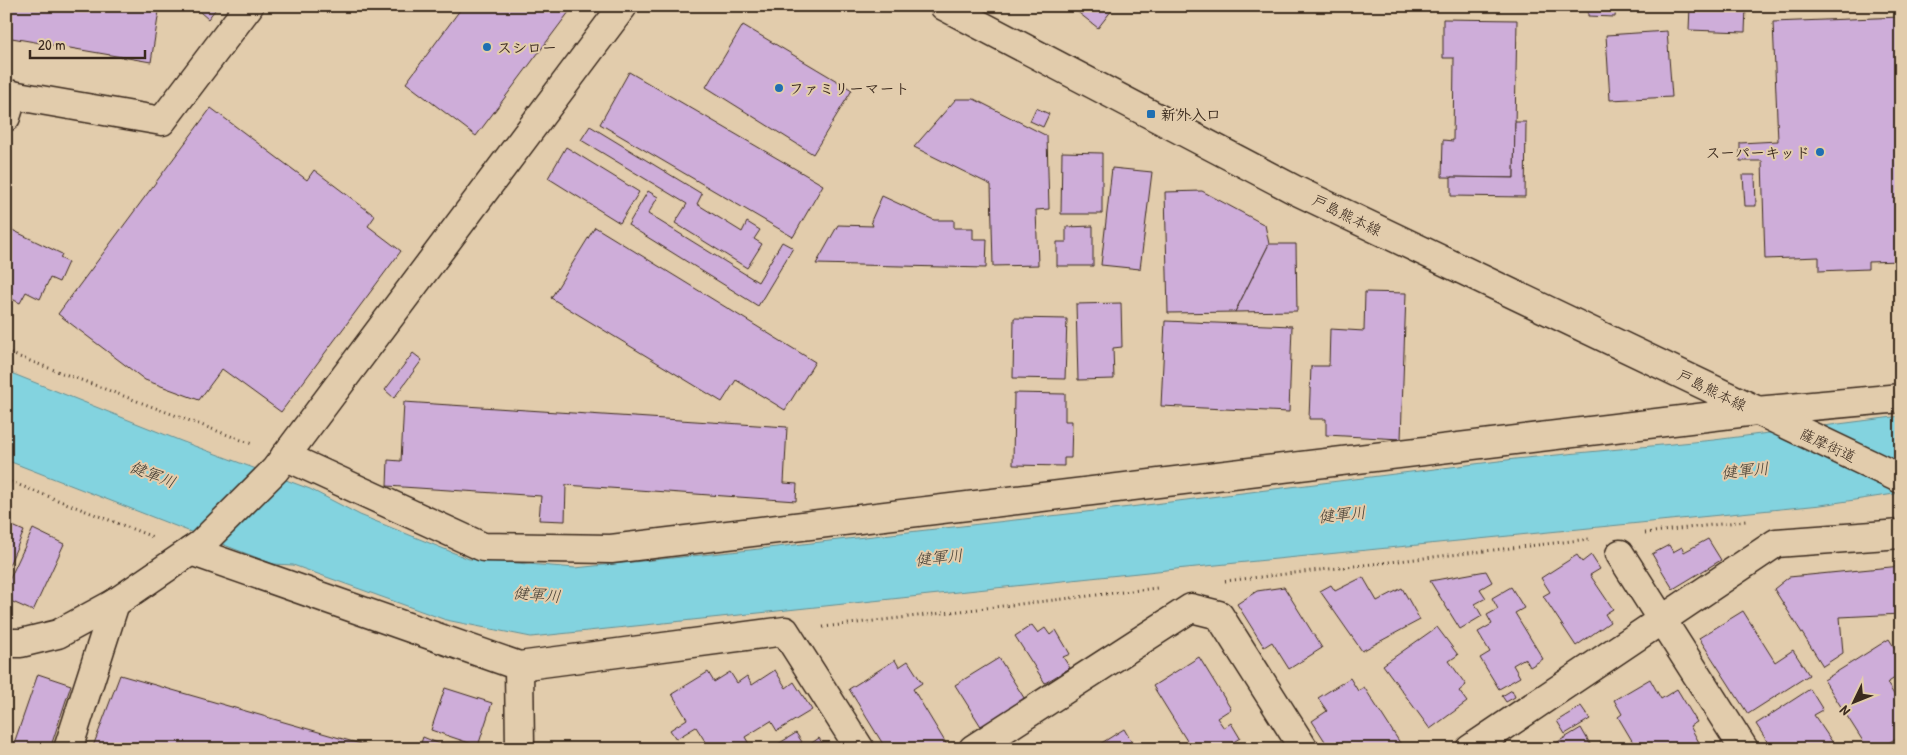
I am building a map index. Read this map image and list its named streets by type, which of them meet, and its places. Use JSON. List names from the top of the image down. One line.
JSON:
{"streets":{"street":["戸島熊本線","薩摩街道"]},"crossings":[["戸島熊本線","薩摩街道"]],"water":["健軍川"],"places":{"other":["スシロー","ファミリーマート","スーパーキッド"],"transit":["新外入口"]},"scale_bar":"20 m","north":"bottom left"}
